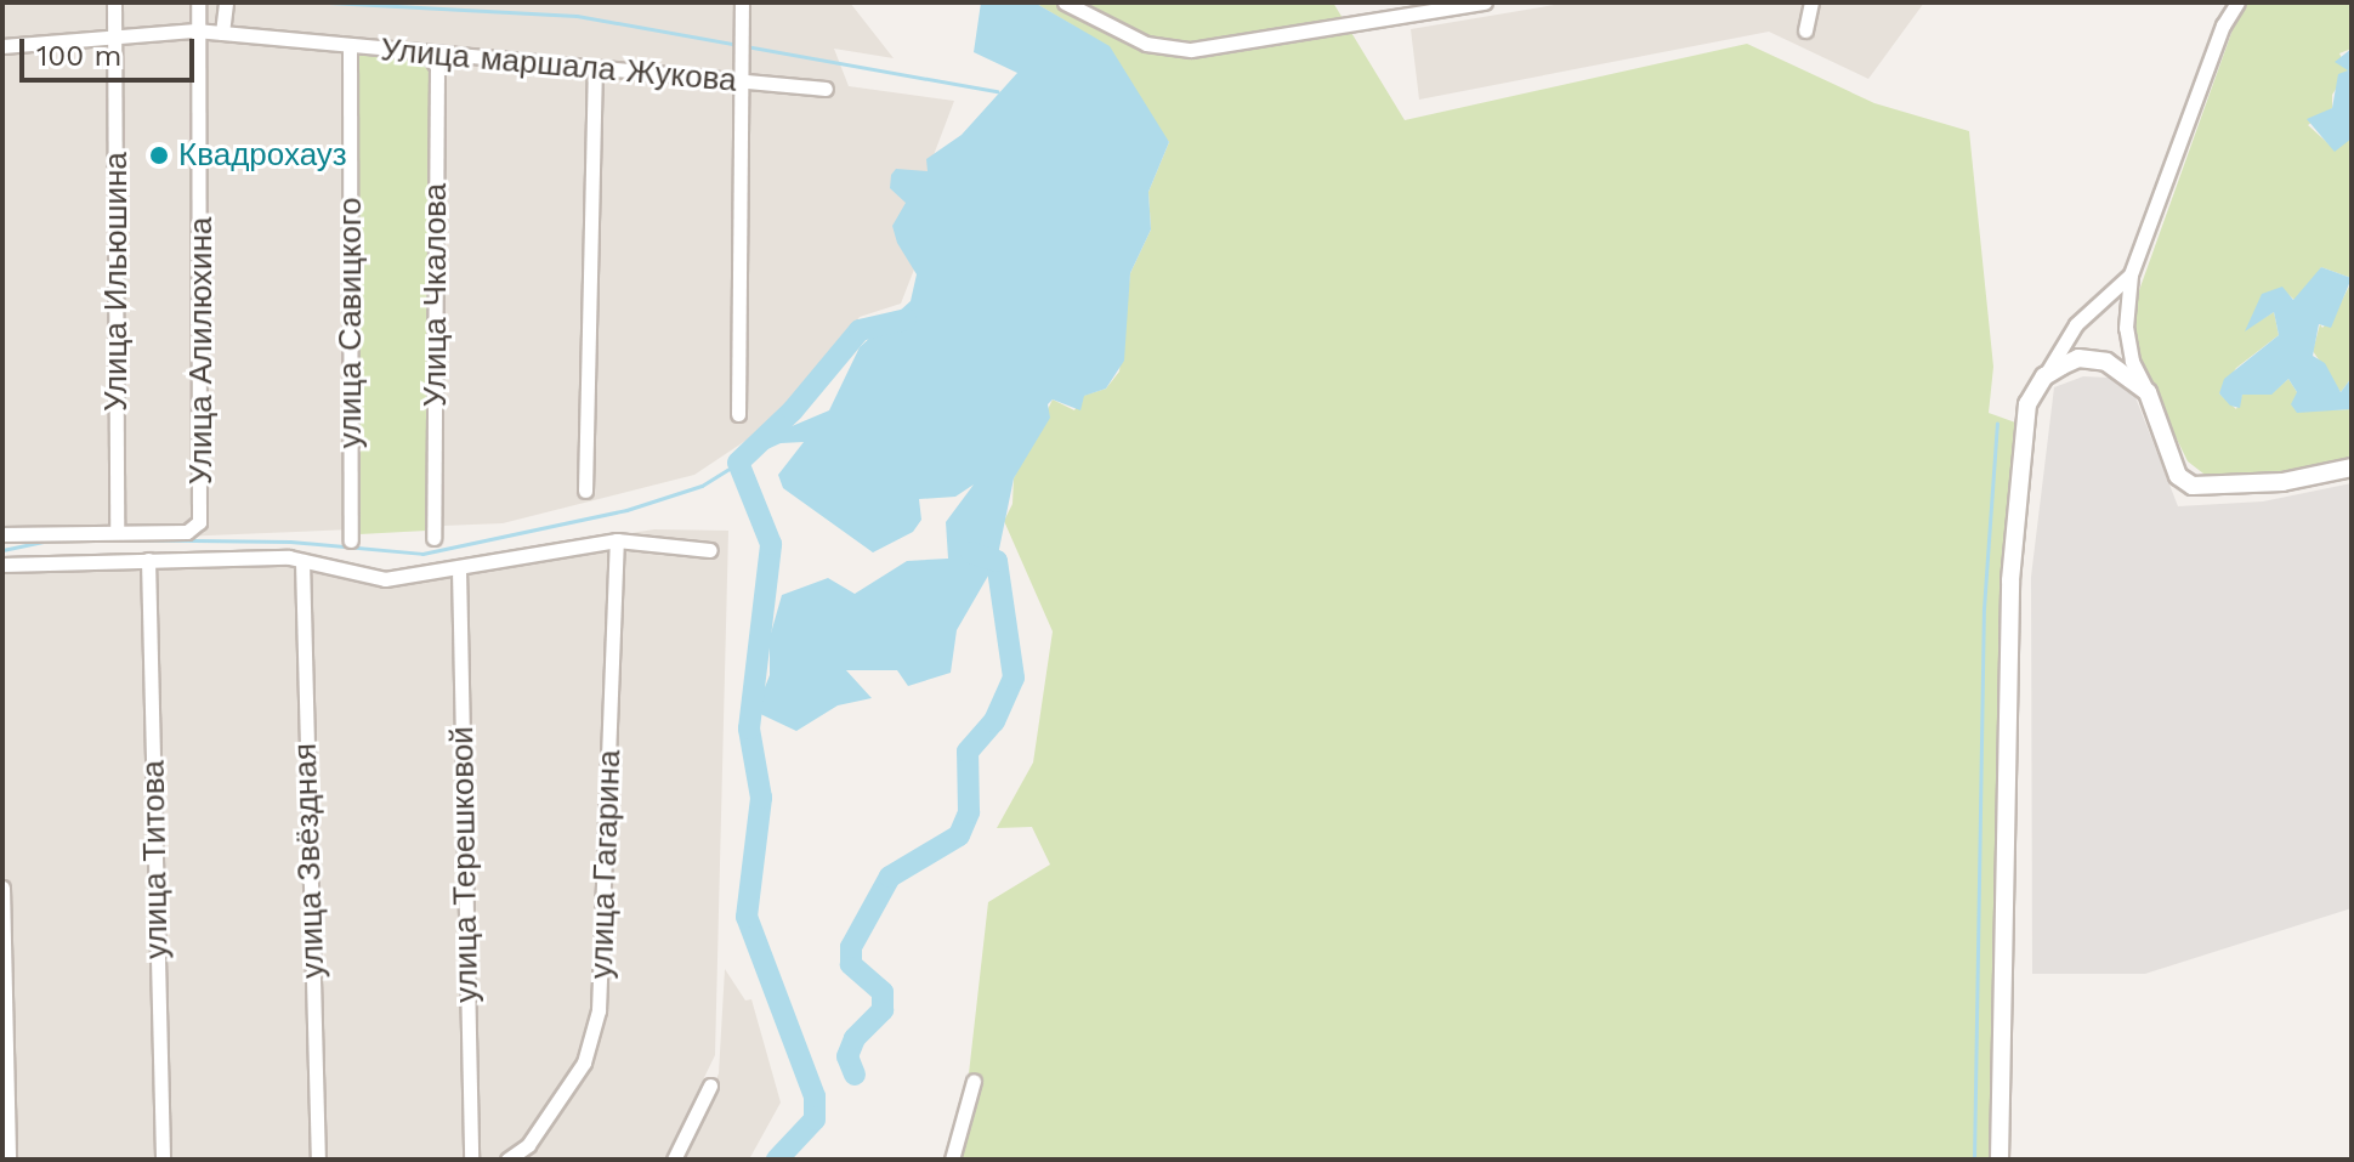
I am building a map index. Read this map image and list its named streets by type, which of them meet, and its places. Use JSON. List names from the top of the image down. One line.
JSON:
{"streets":{"street":["Улица маршала Жукова","Улица Ильюшина","Улица Чкалова","улица Савицкого","Улица Алилюхина","улица Титова","улица Звёздная","улица Терешковой","улица Гагарина"]},"crossings":[["Улица маршала Жукова","Улица Ильюшина"],["Улица маршала Жукова","Улица Чкалова"],["Улица маршала Жукова","улица Савицкого"],["Улица маршала Жукова","Улица Алилюхина"],["Улица Ильюшина","Улица Алилюхина"]],"places":["Квадрохауз"],"scale_bar":"100 m"}
